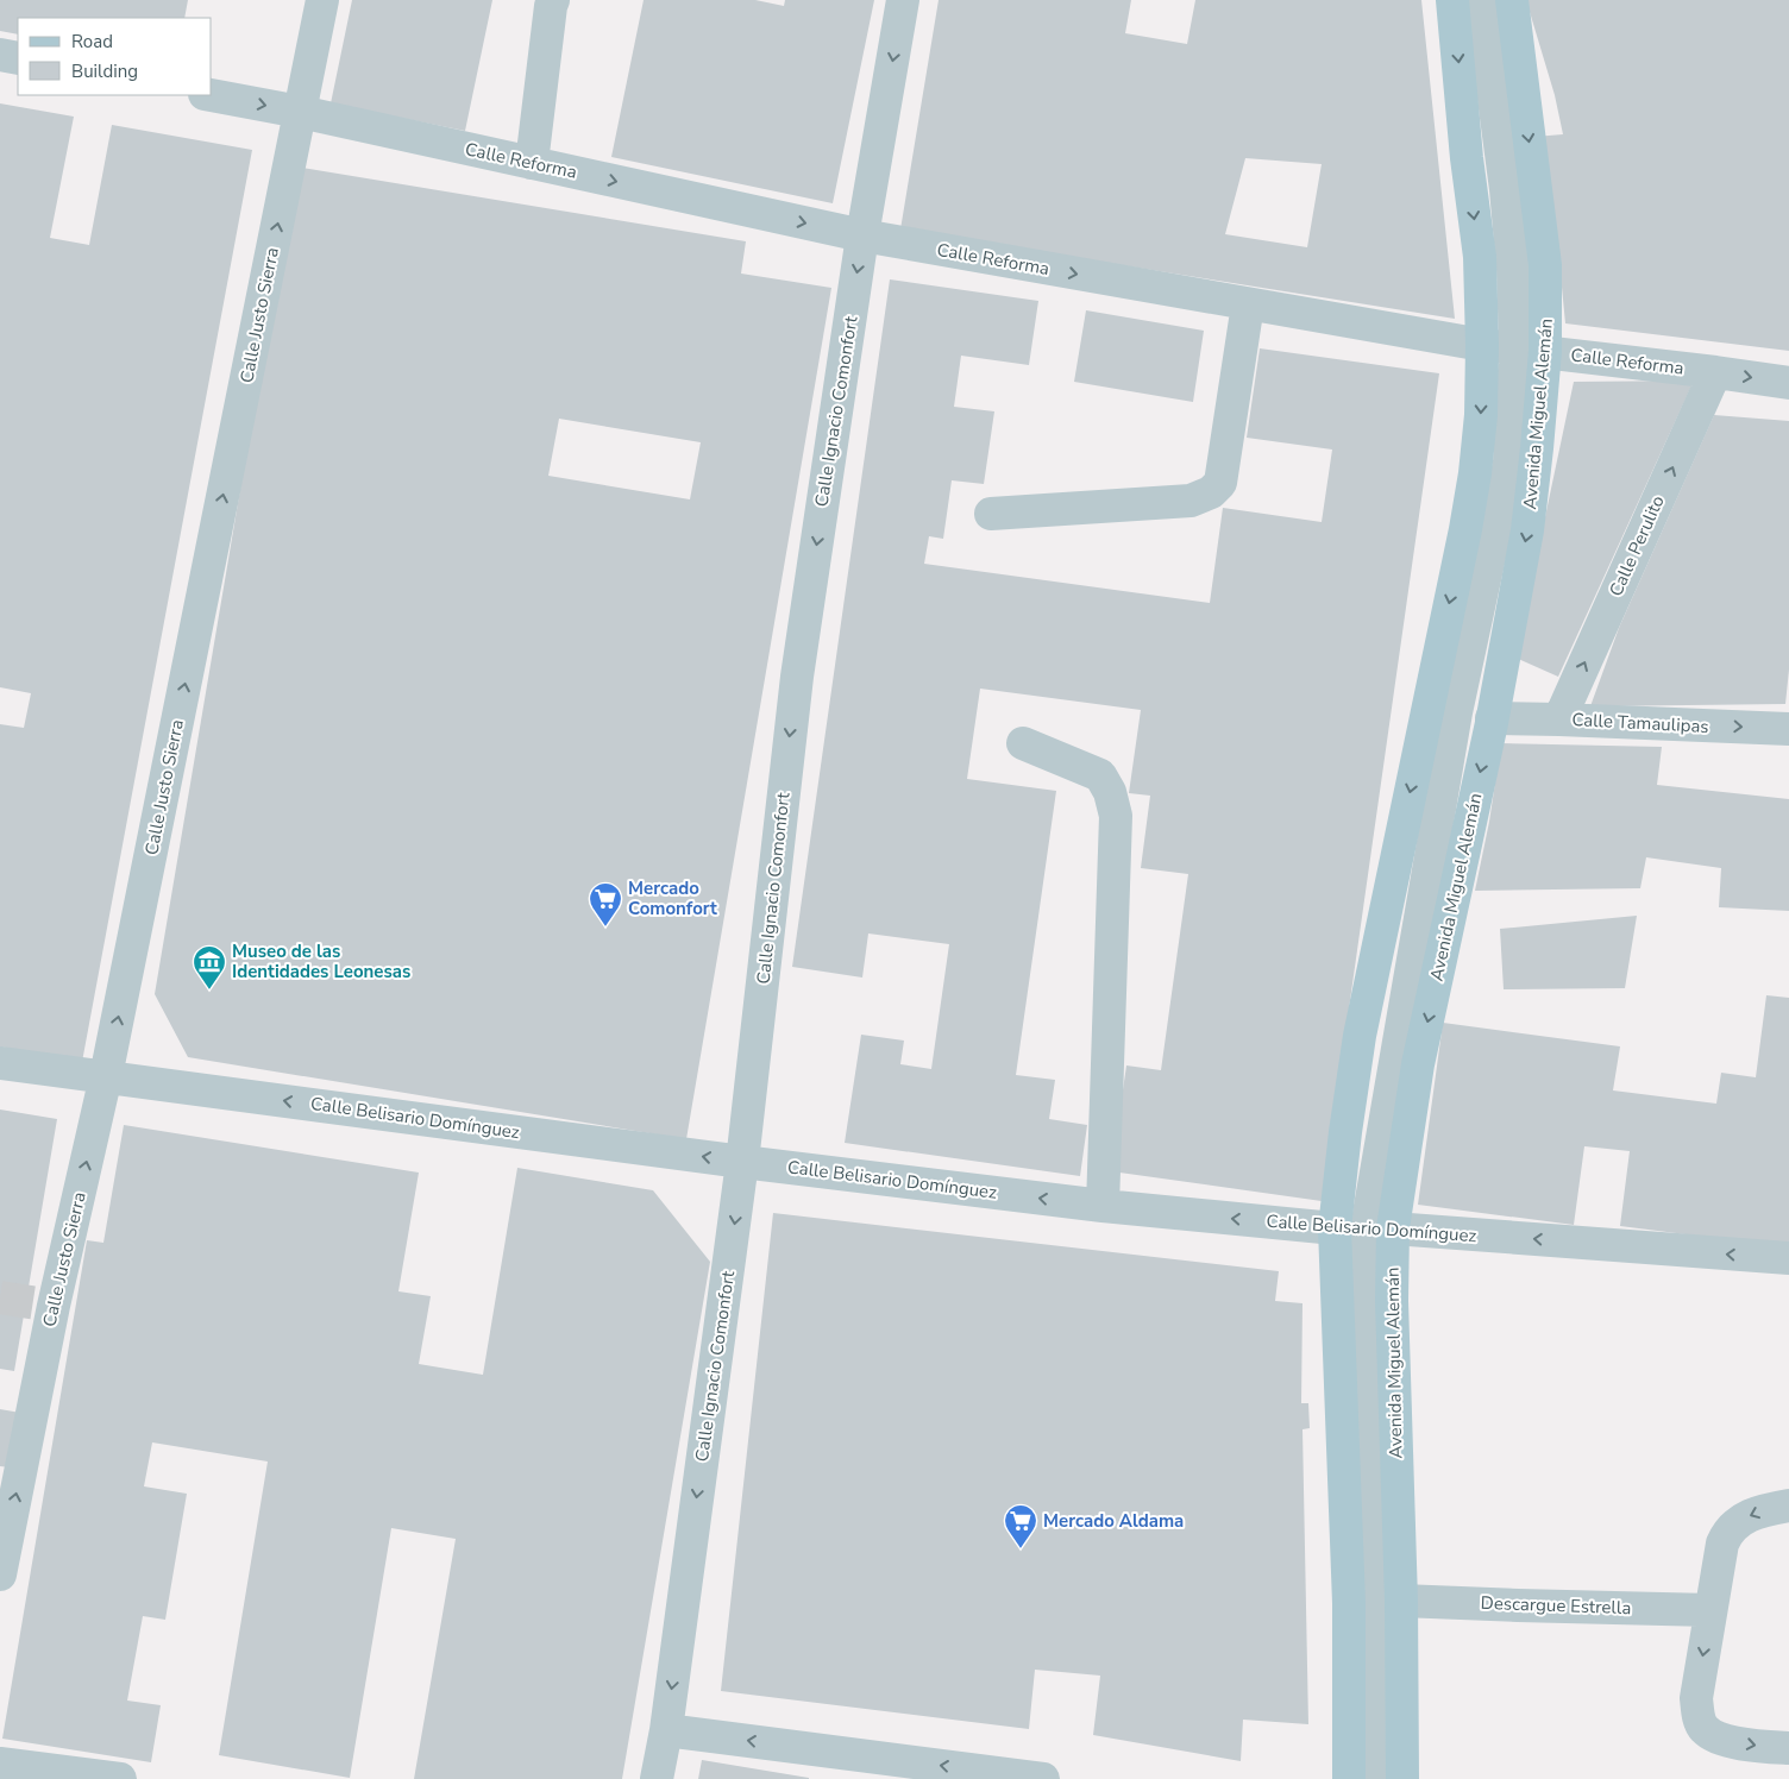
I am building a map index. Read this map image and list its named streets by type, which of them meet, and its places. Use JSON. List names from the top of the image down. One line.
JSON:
{"streets":{"main road":["Avenida Miguel Alemán"],"street":["Calle Reforma","Calle Justo Sierra","Calle Ignacio Comonfort","Calle Perulito","Calle Tamaulipas","Calle Belisario Domínguez","Descargue Estrella"]},"crossings":[["Calle Reforma","Calle Justo Sierra"],["Calle Reforma","Calle Ignacio Comonfort"],["Calle Reforma","Avenida Miguel Alemán"],["Calle Reforma","Calle Perulito"],["Calle Justo Sierra","Calle Belisario Domínguez"],["Calle Ignacio Comonfort","Calle Belisario Domínguez"],["Avenida Miguel Alemán","Calle Tamaulipas"],["Avenida Miguel Alemán","Calle Belisario Domínguez"],["Avenida Miguel Alemán","Descargue Estrella"],["Calle Perulito","Calle Tamaulipas"]],"one_way":["Calle Reforma","Calle Justo Sierra","Calle Ignacio Comonfort","Avenida Miguel Alemán","Calle Tamaulipas","Calle Belisario Domínguez"],"places":{"supermarket":["Mercado Comonfort","Mercado Aldama"],"museum":["Museo de las Identidades Leonesas"]},"legend":["Road","Building"]}
